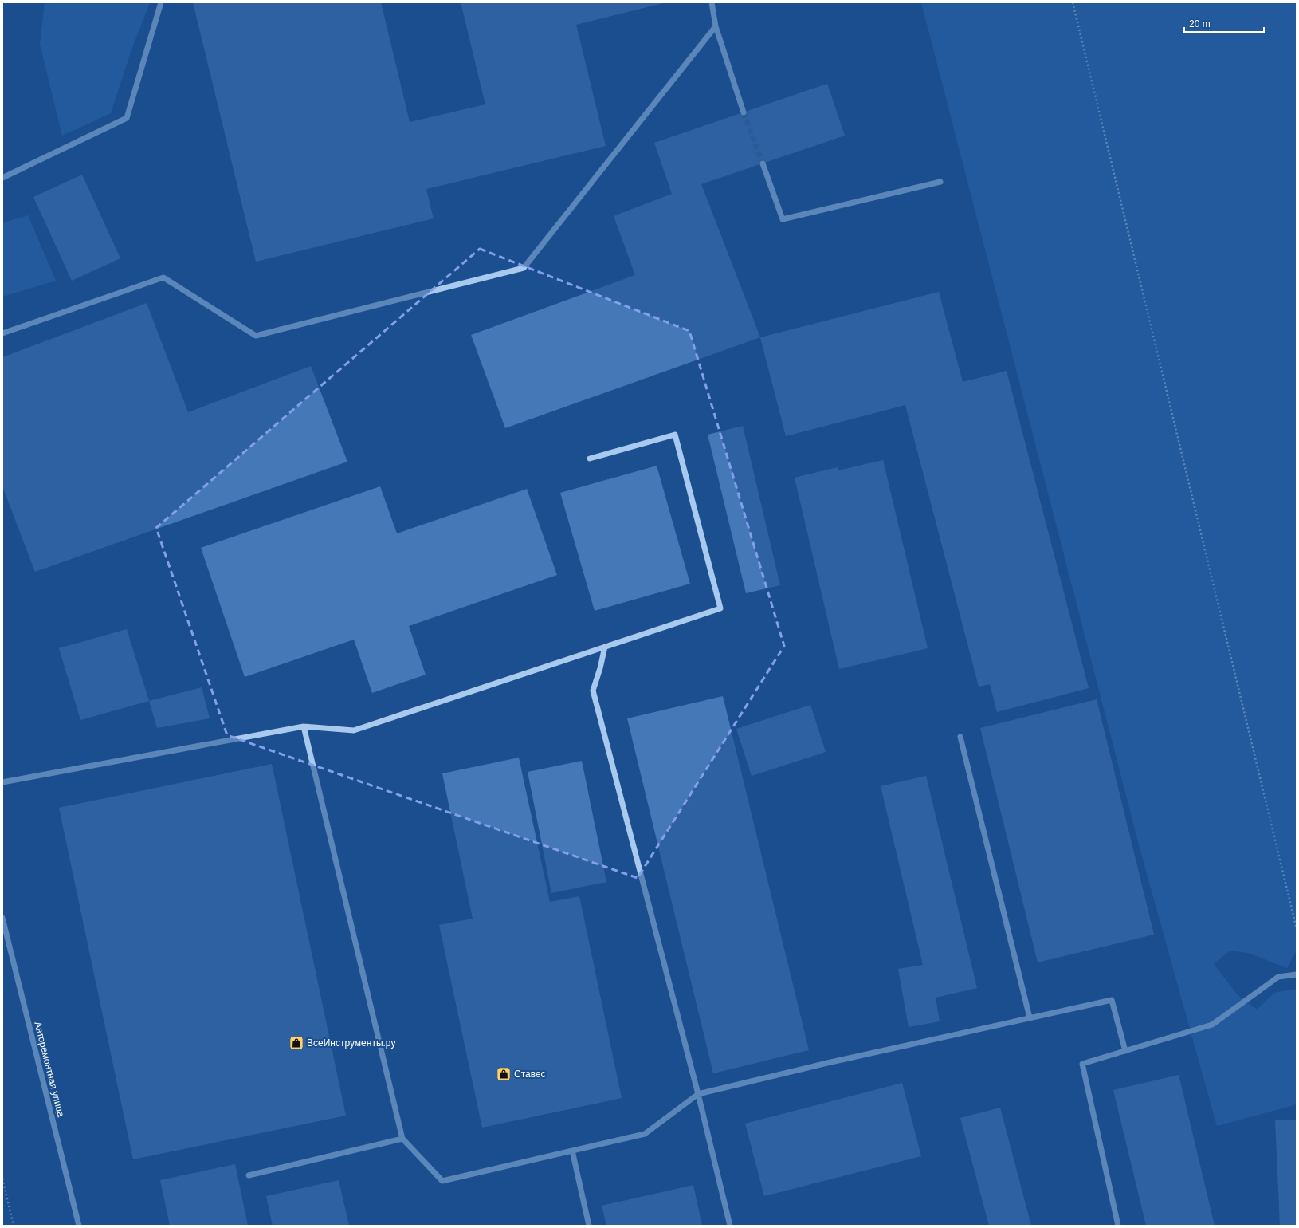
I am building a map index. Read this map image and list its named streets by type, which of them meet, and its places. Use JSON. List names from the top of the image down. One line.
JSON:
{"streets":{"street":["Авторемонтная улица"]},"places":{"shop":["ВсеИнструменты.ру","Ставес"]},"scale_bar":"20 m"}
